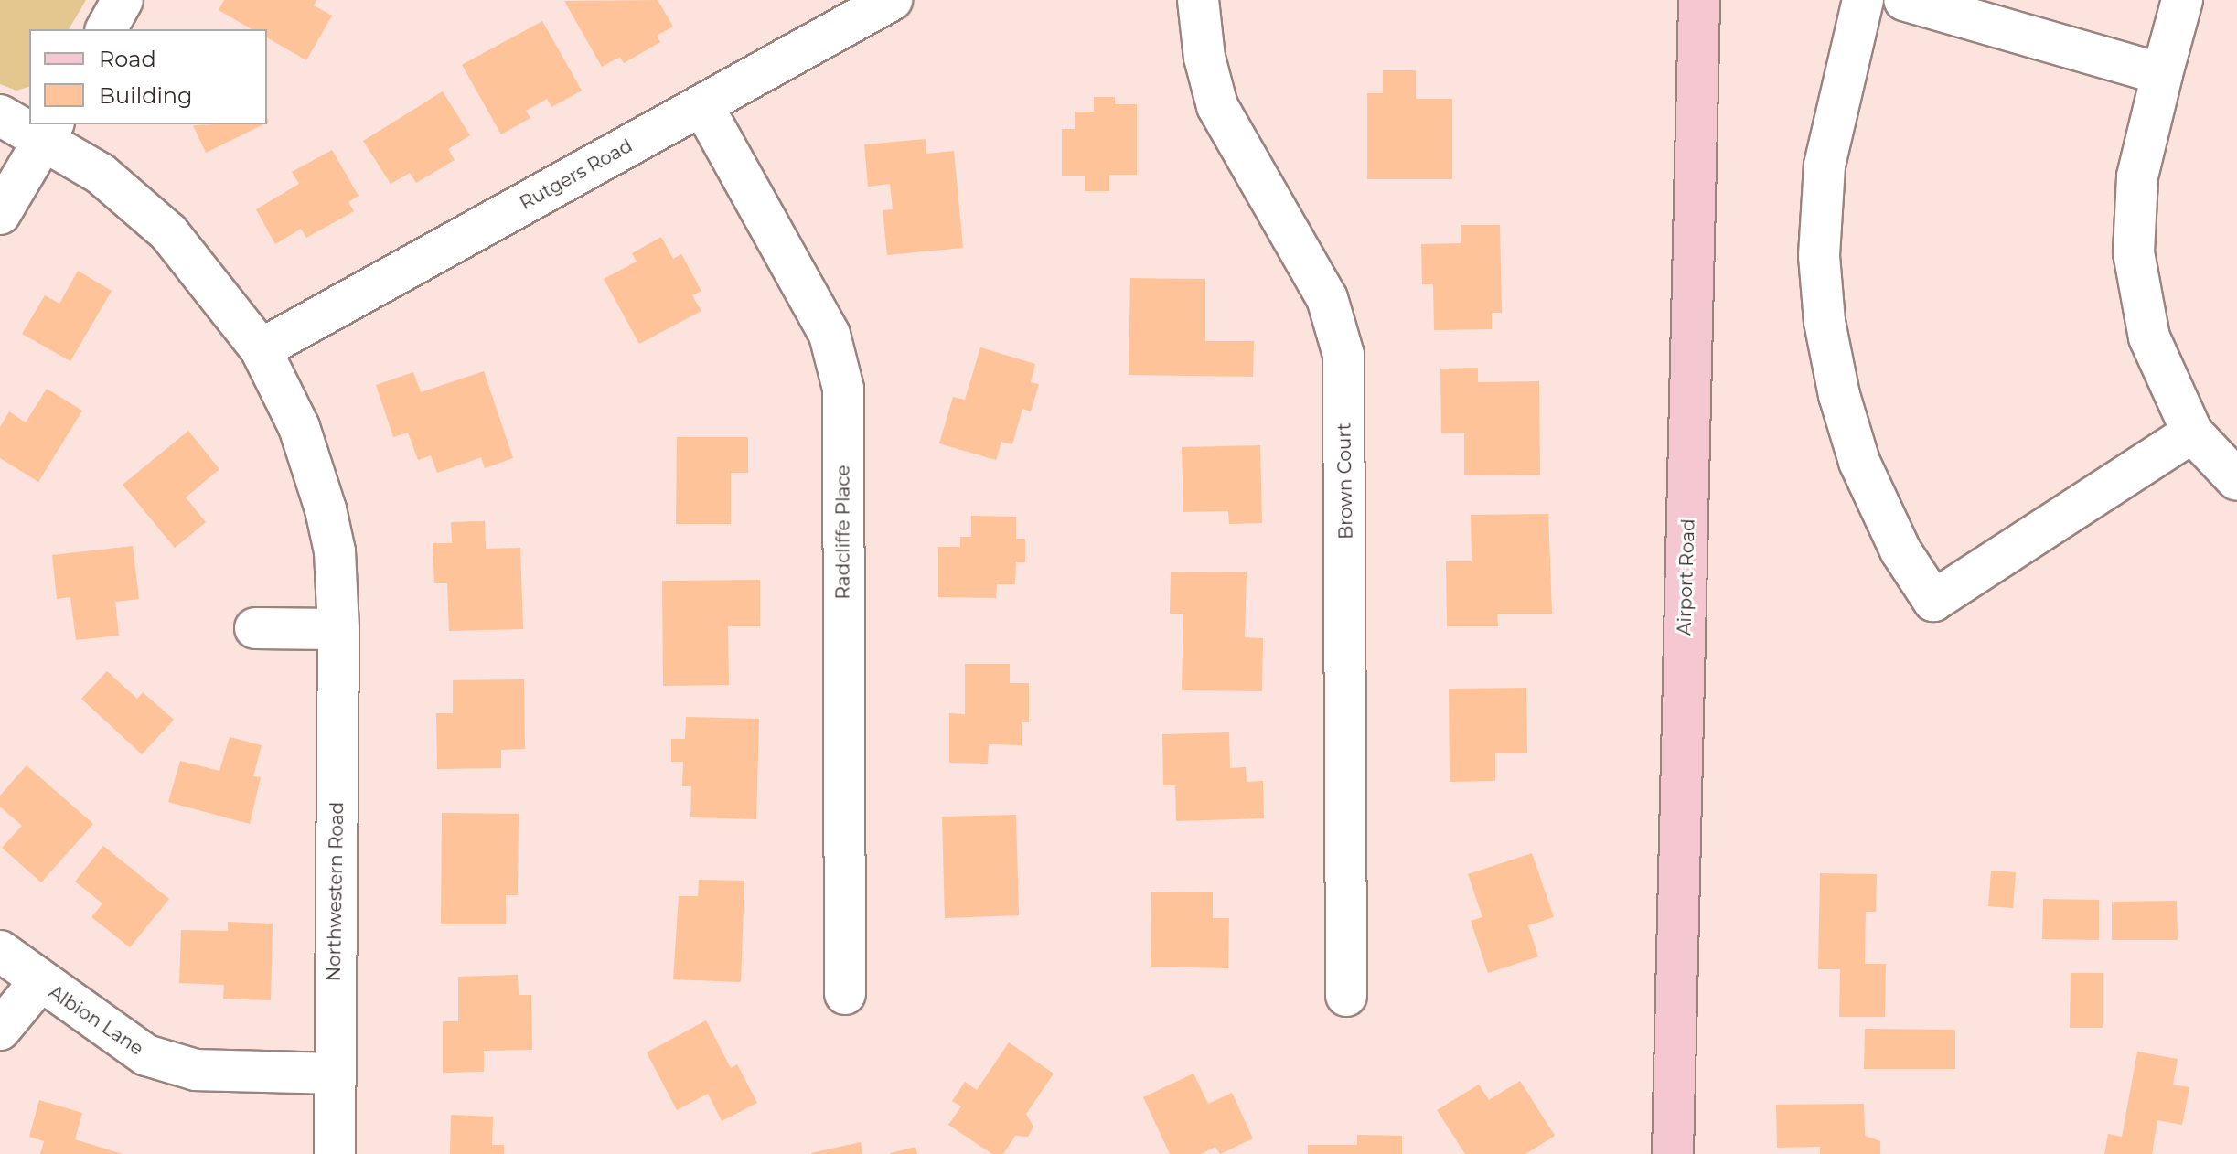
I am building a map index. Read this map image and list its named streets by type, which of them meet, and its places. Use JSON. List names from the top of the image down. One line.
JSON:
{"streets":{"main road":["Airport Road"],"street":["Rutgers Road","Brown Court","Radcliffe Place","Northwestern Road","Albion Lane"]},"crossings":[["Rutgers Road","Radcliffe Place"],["Rutgers Road","Northwestern Road"],["Northwestern Road","Albion Lane"]],"legend":["Road","Building"]}
